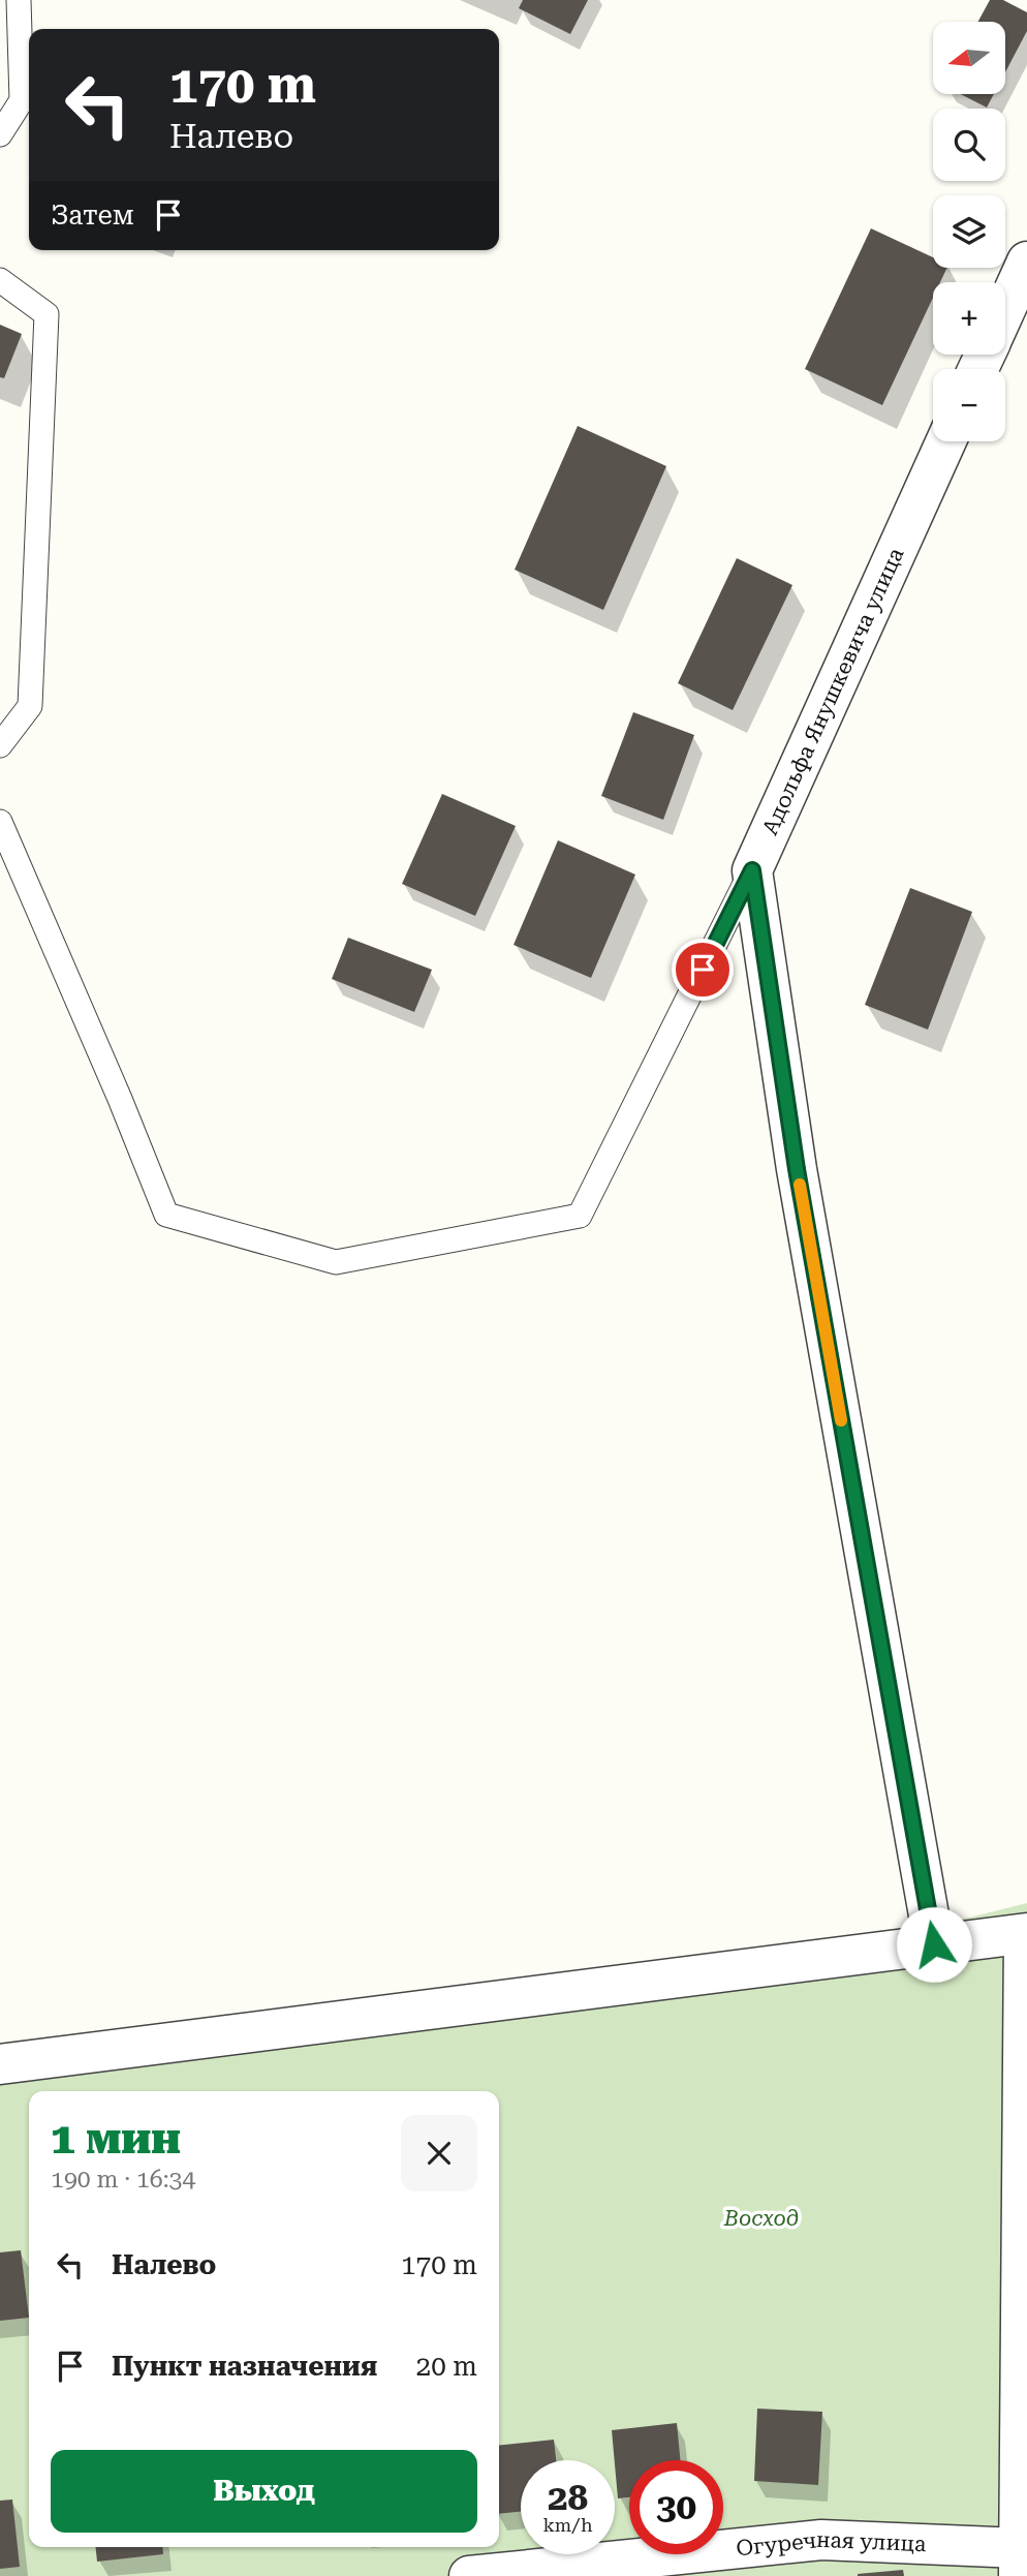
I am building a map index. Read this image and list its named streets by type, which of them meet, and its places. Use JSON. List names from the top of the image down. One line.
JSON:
{"streets":{"street":["Адольфа Янушкевича улица","Огуречная улица"]},"parks":["Восход"],"north":"left","page":{"map_buttons":["+","−"],"turn":["170 m","Налево"],"then":"Затем","heading":["1 мин","190 m · 16:34"],"list":[{"name":"Налево","value":"170 m"},{"name":"Пункт назначения","value":"20 m"}],"buttons":"Выход","speed":"28 km/h","limit":"30"}}
